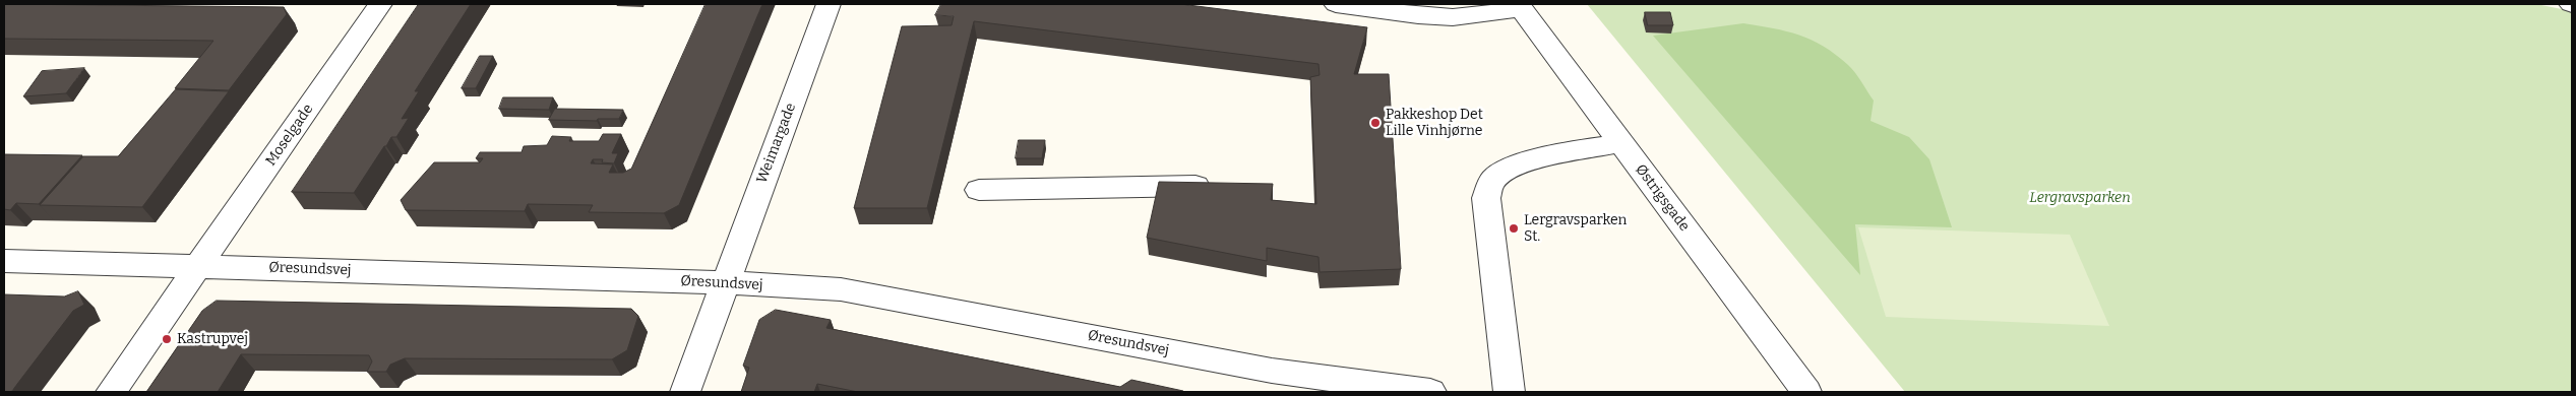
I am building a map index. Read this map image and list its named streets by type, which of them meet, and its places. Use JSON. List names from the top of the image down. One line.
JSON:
{"streets":{"street":["Moselgade","Weimargade","Østrigsgade","Øresundsvej"]},"crossings":[["Moselgade","Øresundsvej"],["Weimargade","Øresundsvej"]],"parks":["Lergravsparken"],"places":["Pakkeshop Det Lille Vinhjørne","Lergravsparken St.","Kastrupvej"]}
